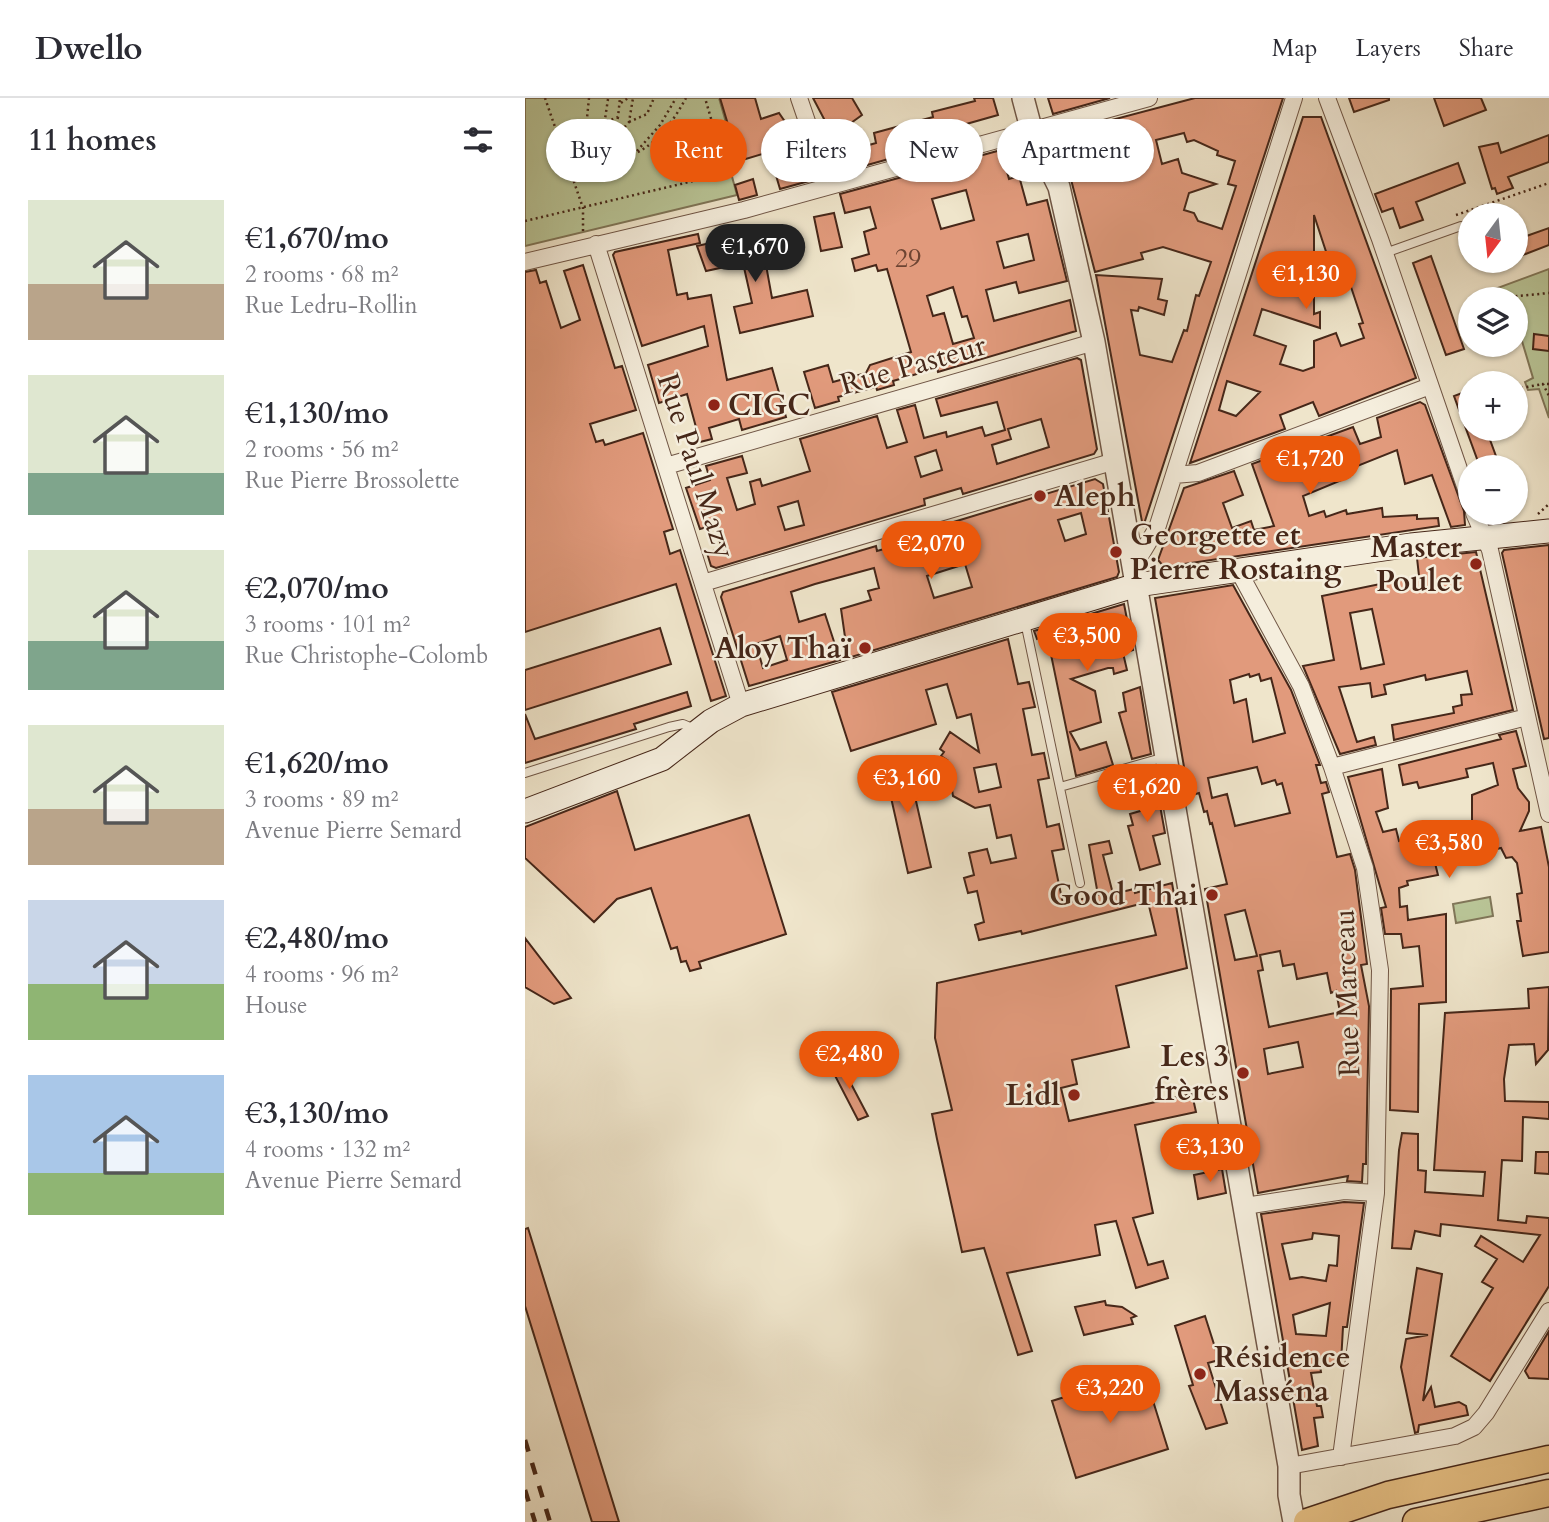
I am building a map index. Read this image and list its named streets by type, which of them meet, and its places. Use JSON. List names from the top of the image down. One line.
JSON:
{"streets":{"street":["Rue Pasteur","Rue Paul Mazy","Rue Marceau"]},"crossings":[["Rue Pasteur","Rue Paul Mazy"]],"places":["CIGC","Aleph","Georgette et Pierre Rostaing","Master Poulet","Aloy Thaï","Good Thai","Les 3 frères","Lidl","Résidence Masséna"],"house_numbers":["29"],"north":"bottom","page":{"header":"Dwello","nav":["Map","Layers","Share"],"heading":"11 homes","chip":["Buy","Rent","Filters","New","Apartment"],"list":[{"name":"€1,670/mo","note":"2 rooms · 68 m² · Rue Ledru-Rollin"},{"name":"€1,130/mo","note":"2 rooms · 56 m² · Rue Pierre Brossolette"},{"name":"€2,070/mo","note":"3 rooms · 101 m² · Rue Christophe-Colomb"},{"name":"€1,620/mo","note":"3 rooms · 89 m² · Avenue Pierre Semard"},{"name":"€2,480/mo","note":"4 rooms · 96 m² · House"},{"name":"€3,130/mo","note":"4 rooms · 132 m² · Avenue Pierre Semard"}],"map_buttons":["+","−"],"price":["€1,670","€1,130","€1,720","€2,070","€3,500","€3,160","€1,620","€3,580","€2,480","€3,130","€3,220"]}}
